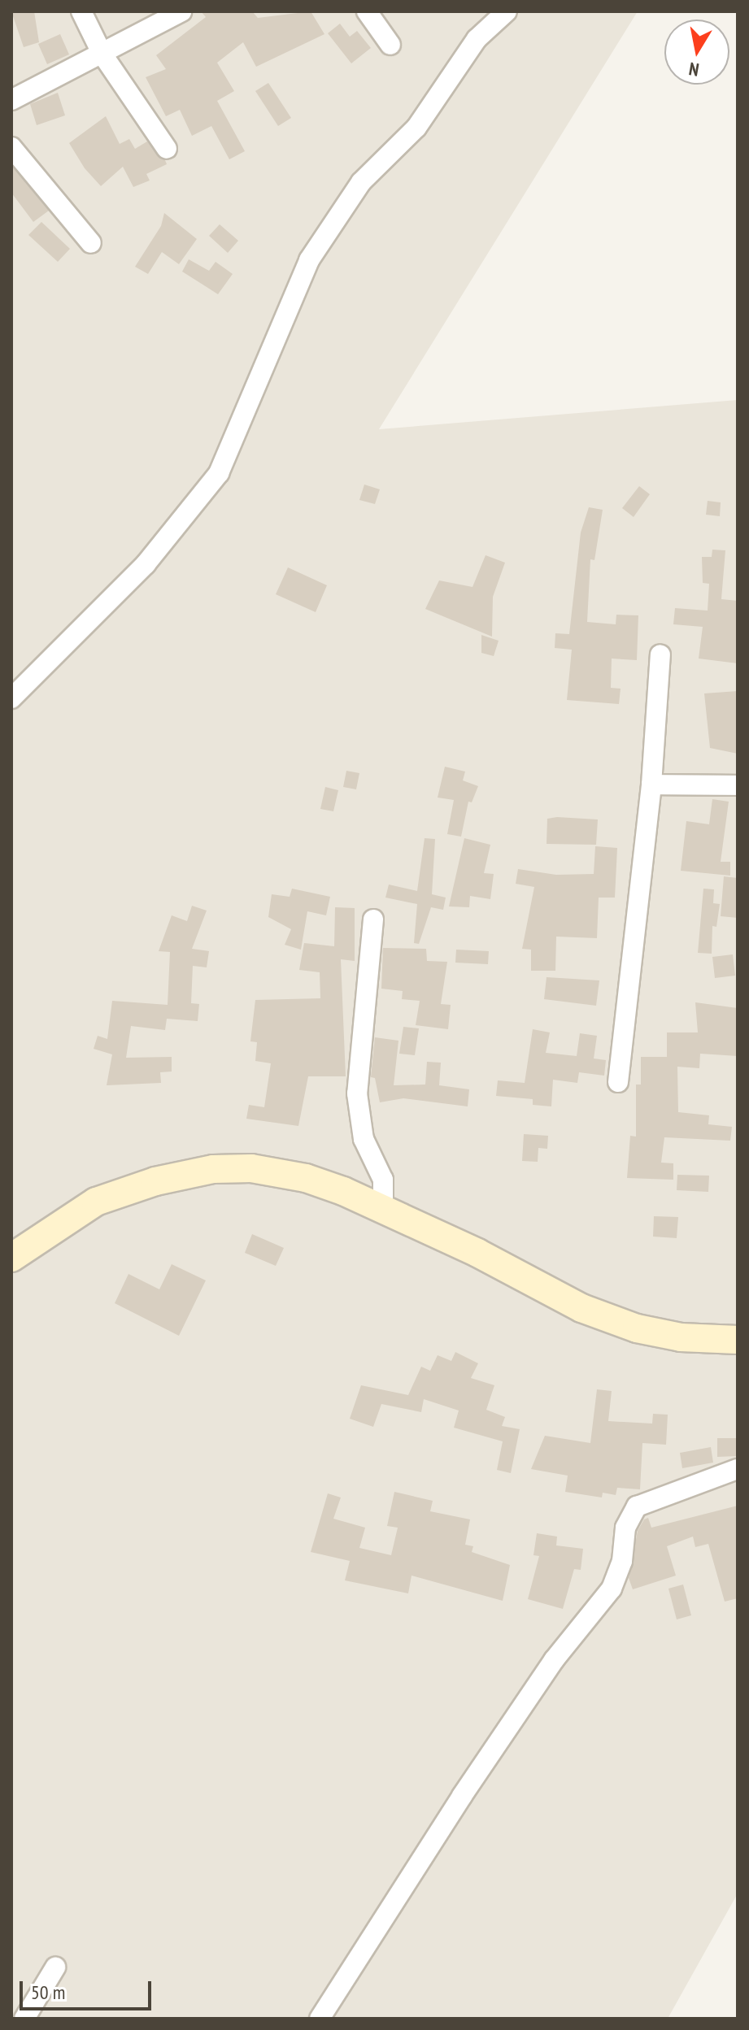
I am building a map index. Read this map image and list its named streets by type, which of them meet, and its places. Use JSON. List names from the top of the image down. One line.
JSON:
{"scale_bar":"50 m","north":"bottom"}
